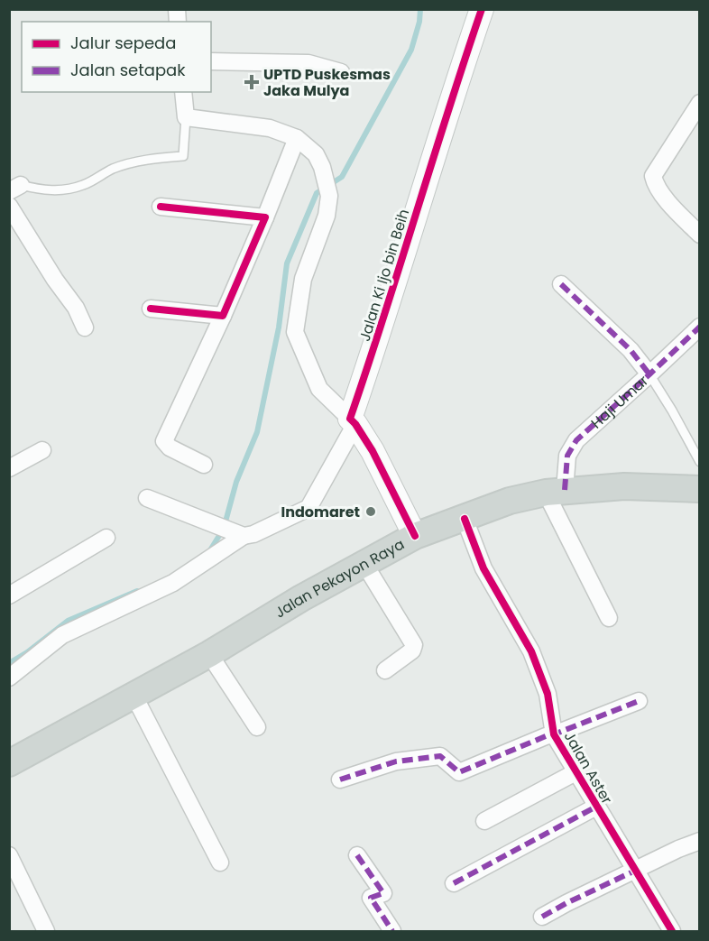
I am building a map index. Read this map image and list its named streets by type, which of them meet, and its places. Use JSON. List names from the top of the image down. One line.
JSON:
{"streets":{"main road":["Jalan Pekayon Raya"],"street":["Jalan Ki Ijo bin Beih","Haji Umar","Jalan Aster"]},"crossings":[["Haji Umar","Jalan Pekayon Raya"],["Jalan Pekayon Raya","Jalan Aster"]],"places":{"health":["UPTD Puskesmas Jaka Mulya"],"other":["Indomaret"]},"legend":["Jalur sepeda","Jalan setapak"]}
